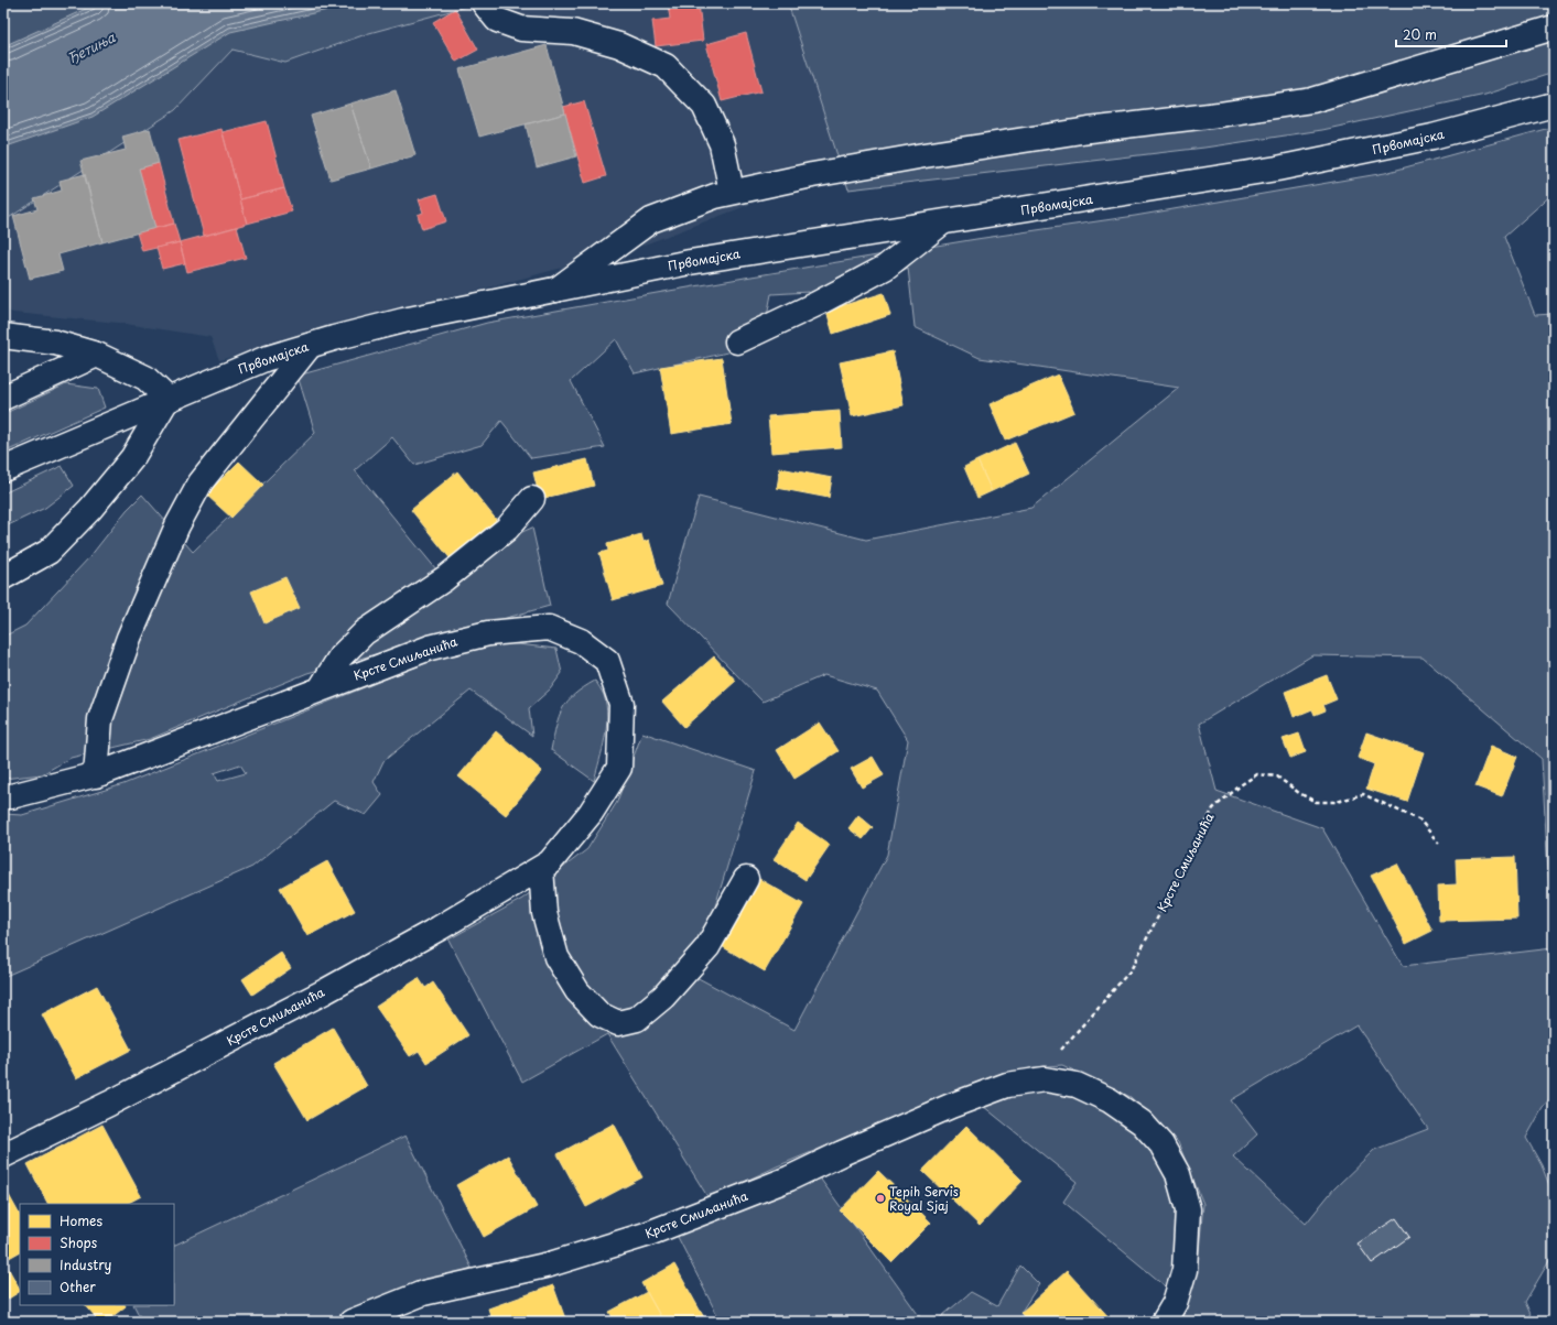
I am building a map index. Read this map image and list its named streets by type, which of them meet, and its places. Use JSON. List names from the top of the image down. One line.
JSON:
{"streets":{"street":["Првомајска","Крсте Смиљанића"]},"water":["Ђетиња"],"places":["Tepih Servis Royal Sjaj"],"legend":["Homes","Shops","Industry","Other"],"scale_bar":"20 m"}
